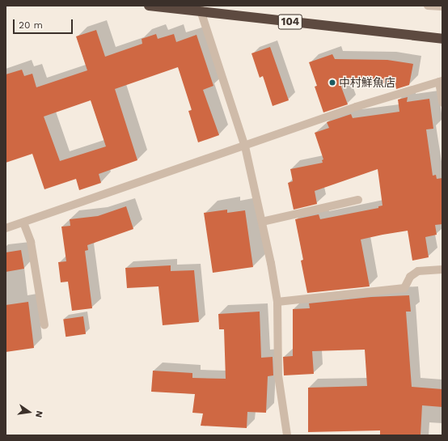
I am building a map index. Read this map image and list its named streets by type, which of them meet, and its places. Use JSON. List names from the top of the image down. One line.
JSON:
{"streets":{"highway":["104"]},"places":["中村鮮魚店"],"scale_bar":"20 m","north":"right"}
